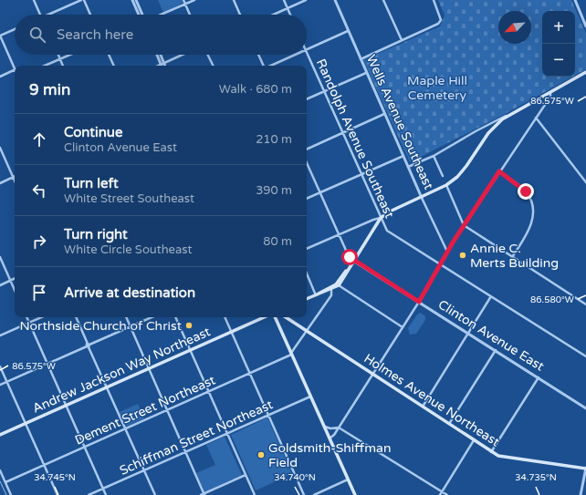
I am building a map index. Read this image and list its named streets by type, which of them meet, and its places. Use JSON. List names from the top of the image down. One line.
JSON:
{"streets":{"main road":["Andrew Jackson Way Northeast","Holmes Avenue Northeast"],"street":["Wells Avenue Southeast","Randolph Avenue Southeast","Clinton Avenue East","Dement Street Northeast","Schiffman Street Northeast"]},"parks":["Maple Hill Cemetery"],"places":["Annie C. Merts Building","Northside Church of Christ","Goldsmith-Shiffman Field"],"north":"bottom left","page":{"map_buttons":["+","−"],"search":"Search here","heading":["9 min","Walk · 680 m"],"list":[["Continue","Clinton Avenue East","210 m"],["Turn left","White Street Southeast","390 m"],["Turn right","White Circle Southeast","80 m"],"Arrive at destination"]},"coordinates":["86.575°W","86.580°W","34.745°N","34.740°N","34.735°N"]}
